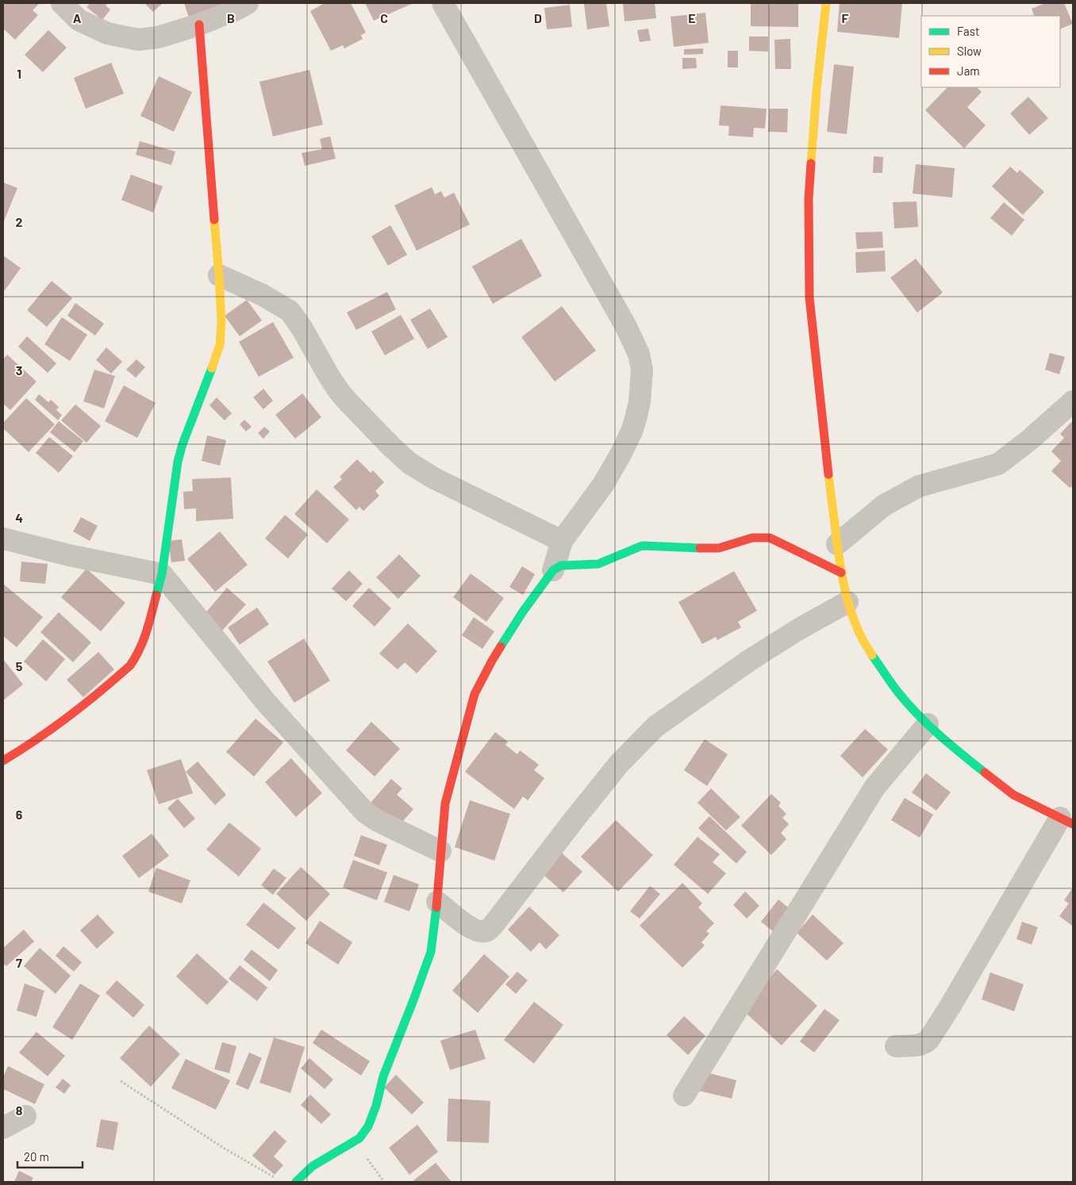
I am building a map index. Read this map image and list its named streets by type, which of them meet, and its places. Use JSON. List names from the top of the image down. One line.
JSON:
{"legend":["Fast","Slow","Jam"],"scale_bar":"20 m","grid":{"columns":["A","B","C","D","E","F"],"rows":["1","2","3","4","5","6","7","8"]}}
